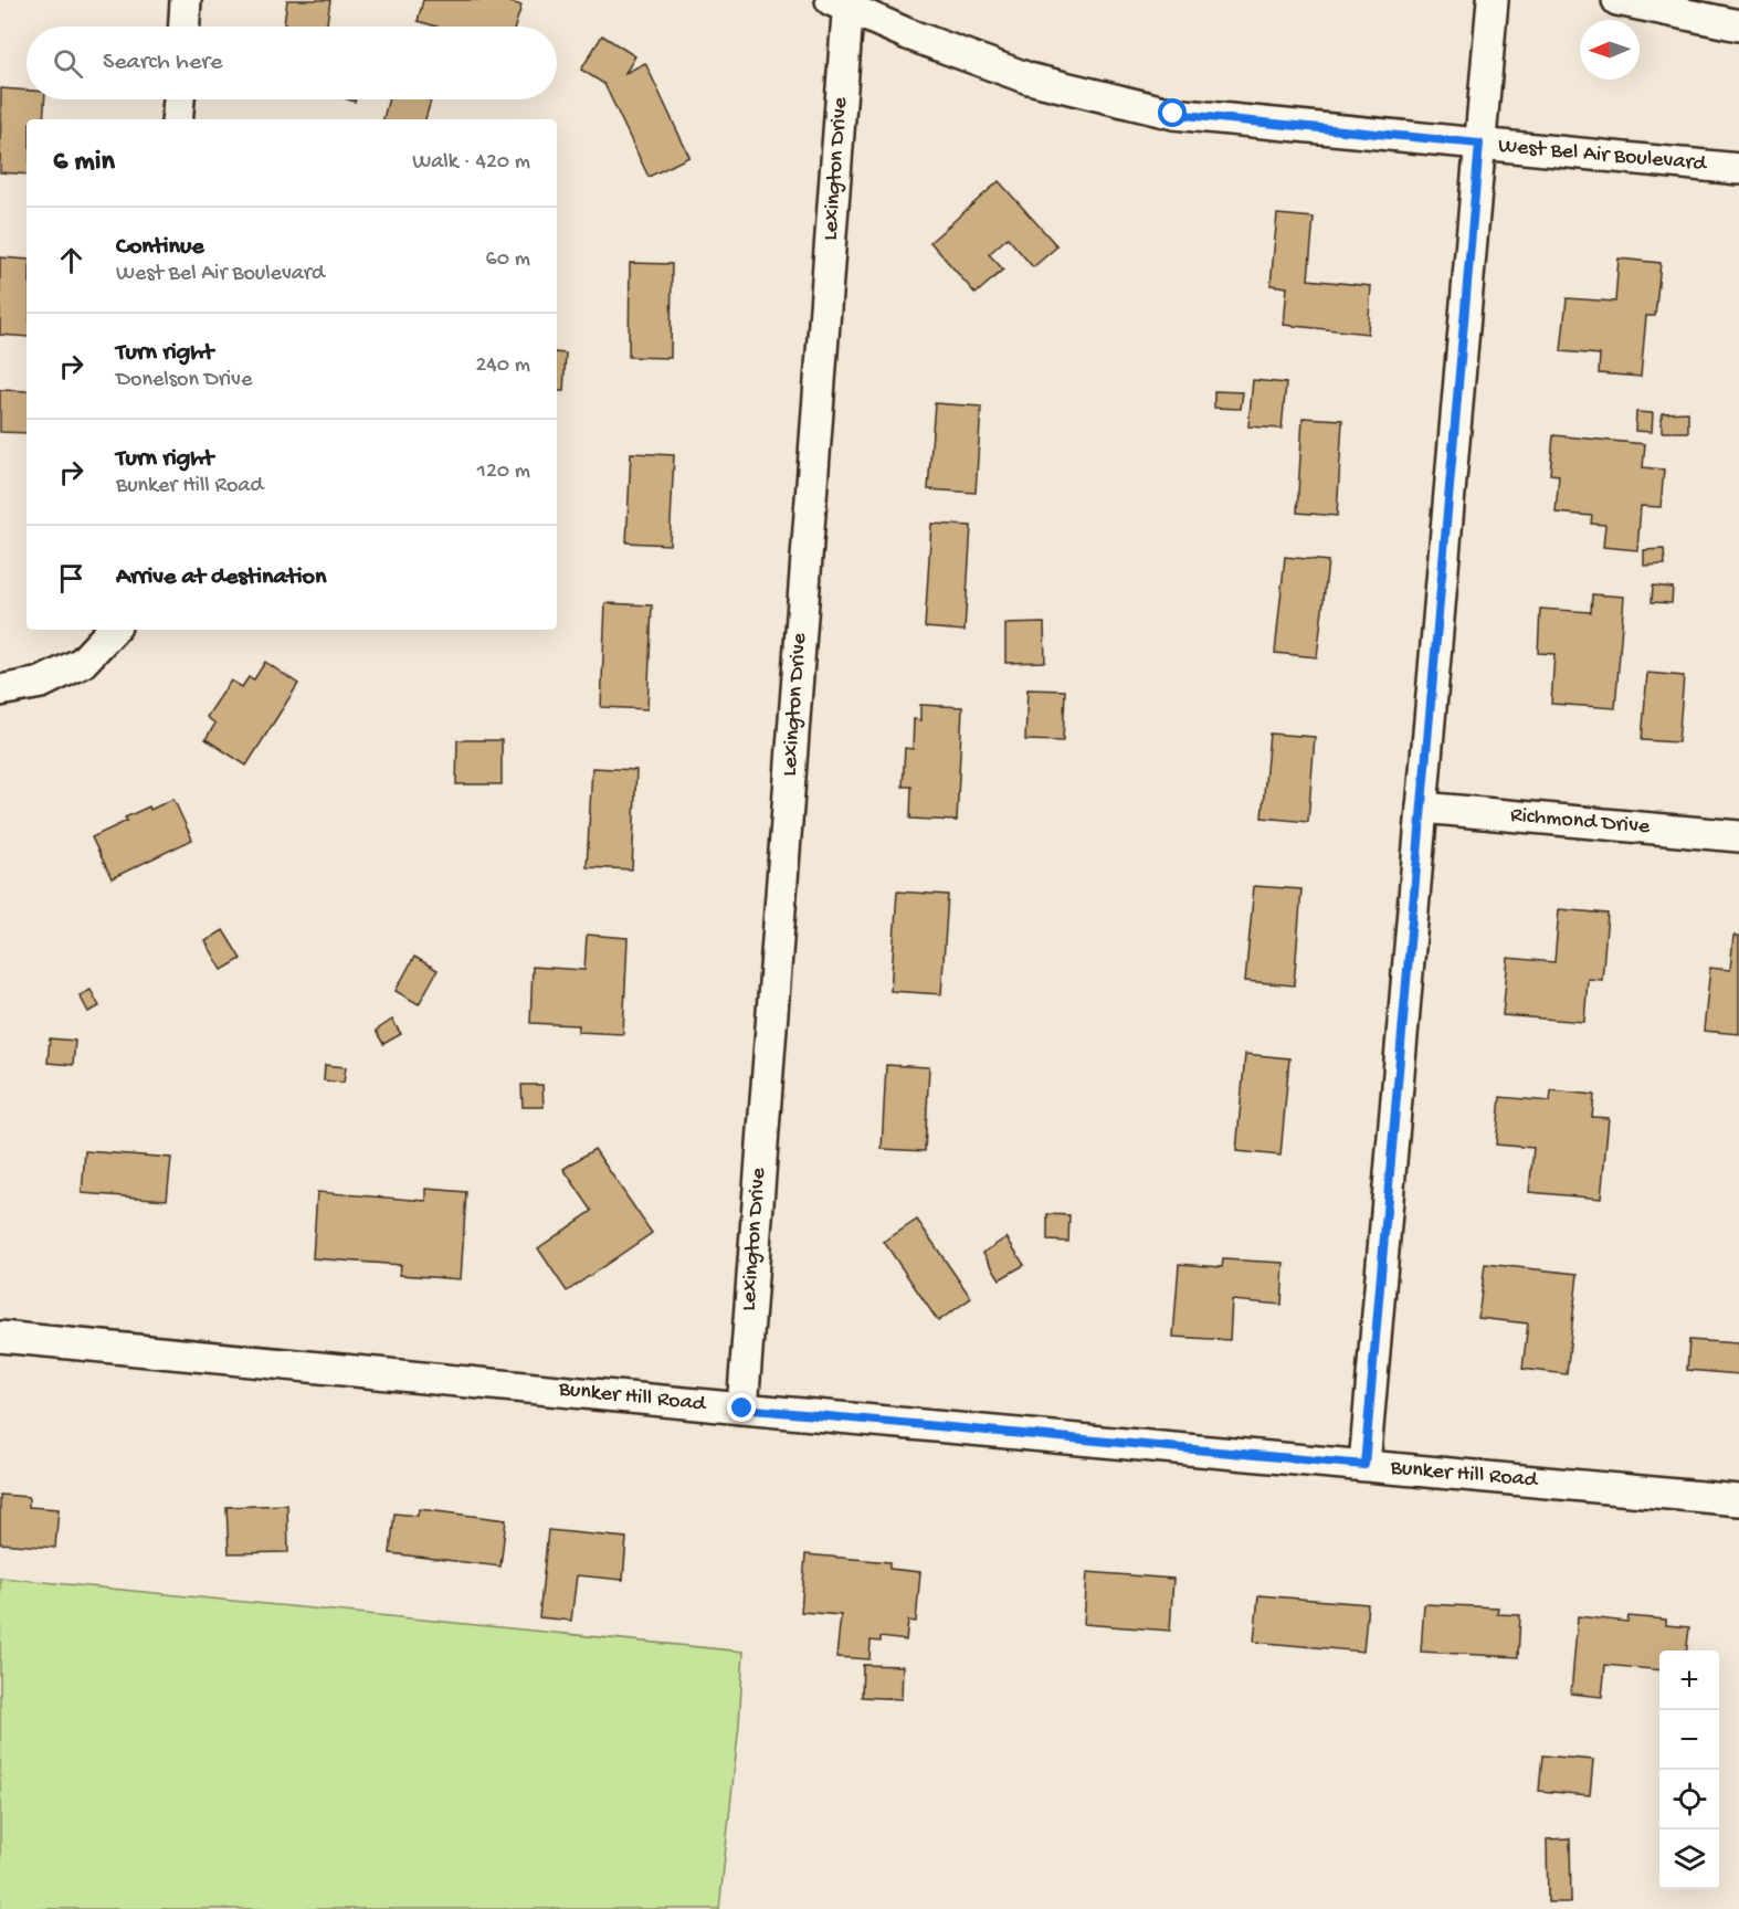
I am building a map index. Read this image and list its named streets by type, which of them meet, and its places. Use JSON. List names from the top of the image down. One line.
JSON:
{"streets":{"street":["West Bel Air Boulevard","Lexington Drive","Richmond Drive","Bunker Hill Road"]},"crossings":[["West Bel Air Boulevard","Lexington Drive"],["Lexington Drive","Bunker Hill Road"]],"north":"left","page":{"search":"Search here","heading":["6 min","Walk · 420 m"],"list":[["Continue","West Bel Air Boulevard","60 m"],["Turn right","Donelson Drive","240 m"],["Turn right","Bunker Hill Road","120 m"],"Arrive at destination"],"map_buttons":["+","−"]}}
